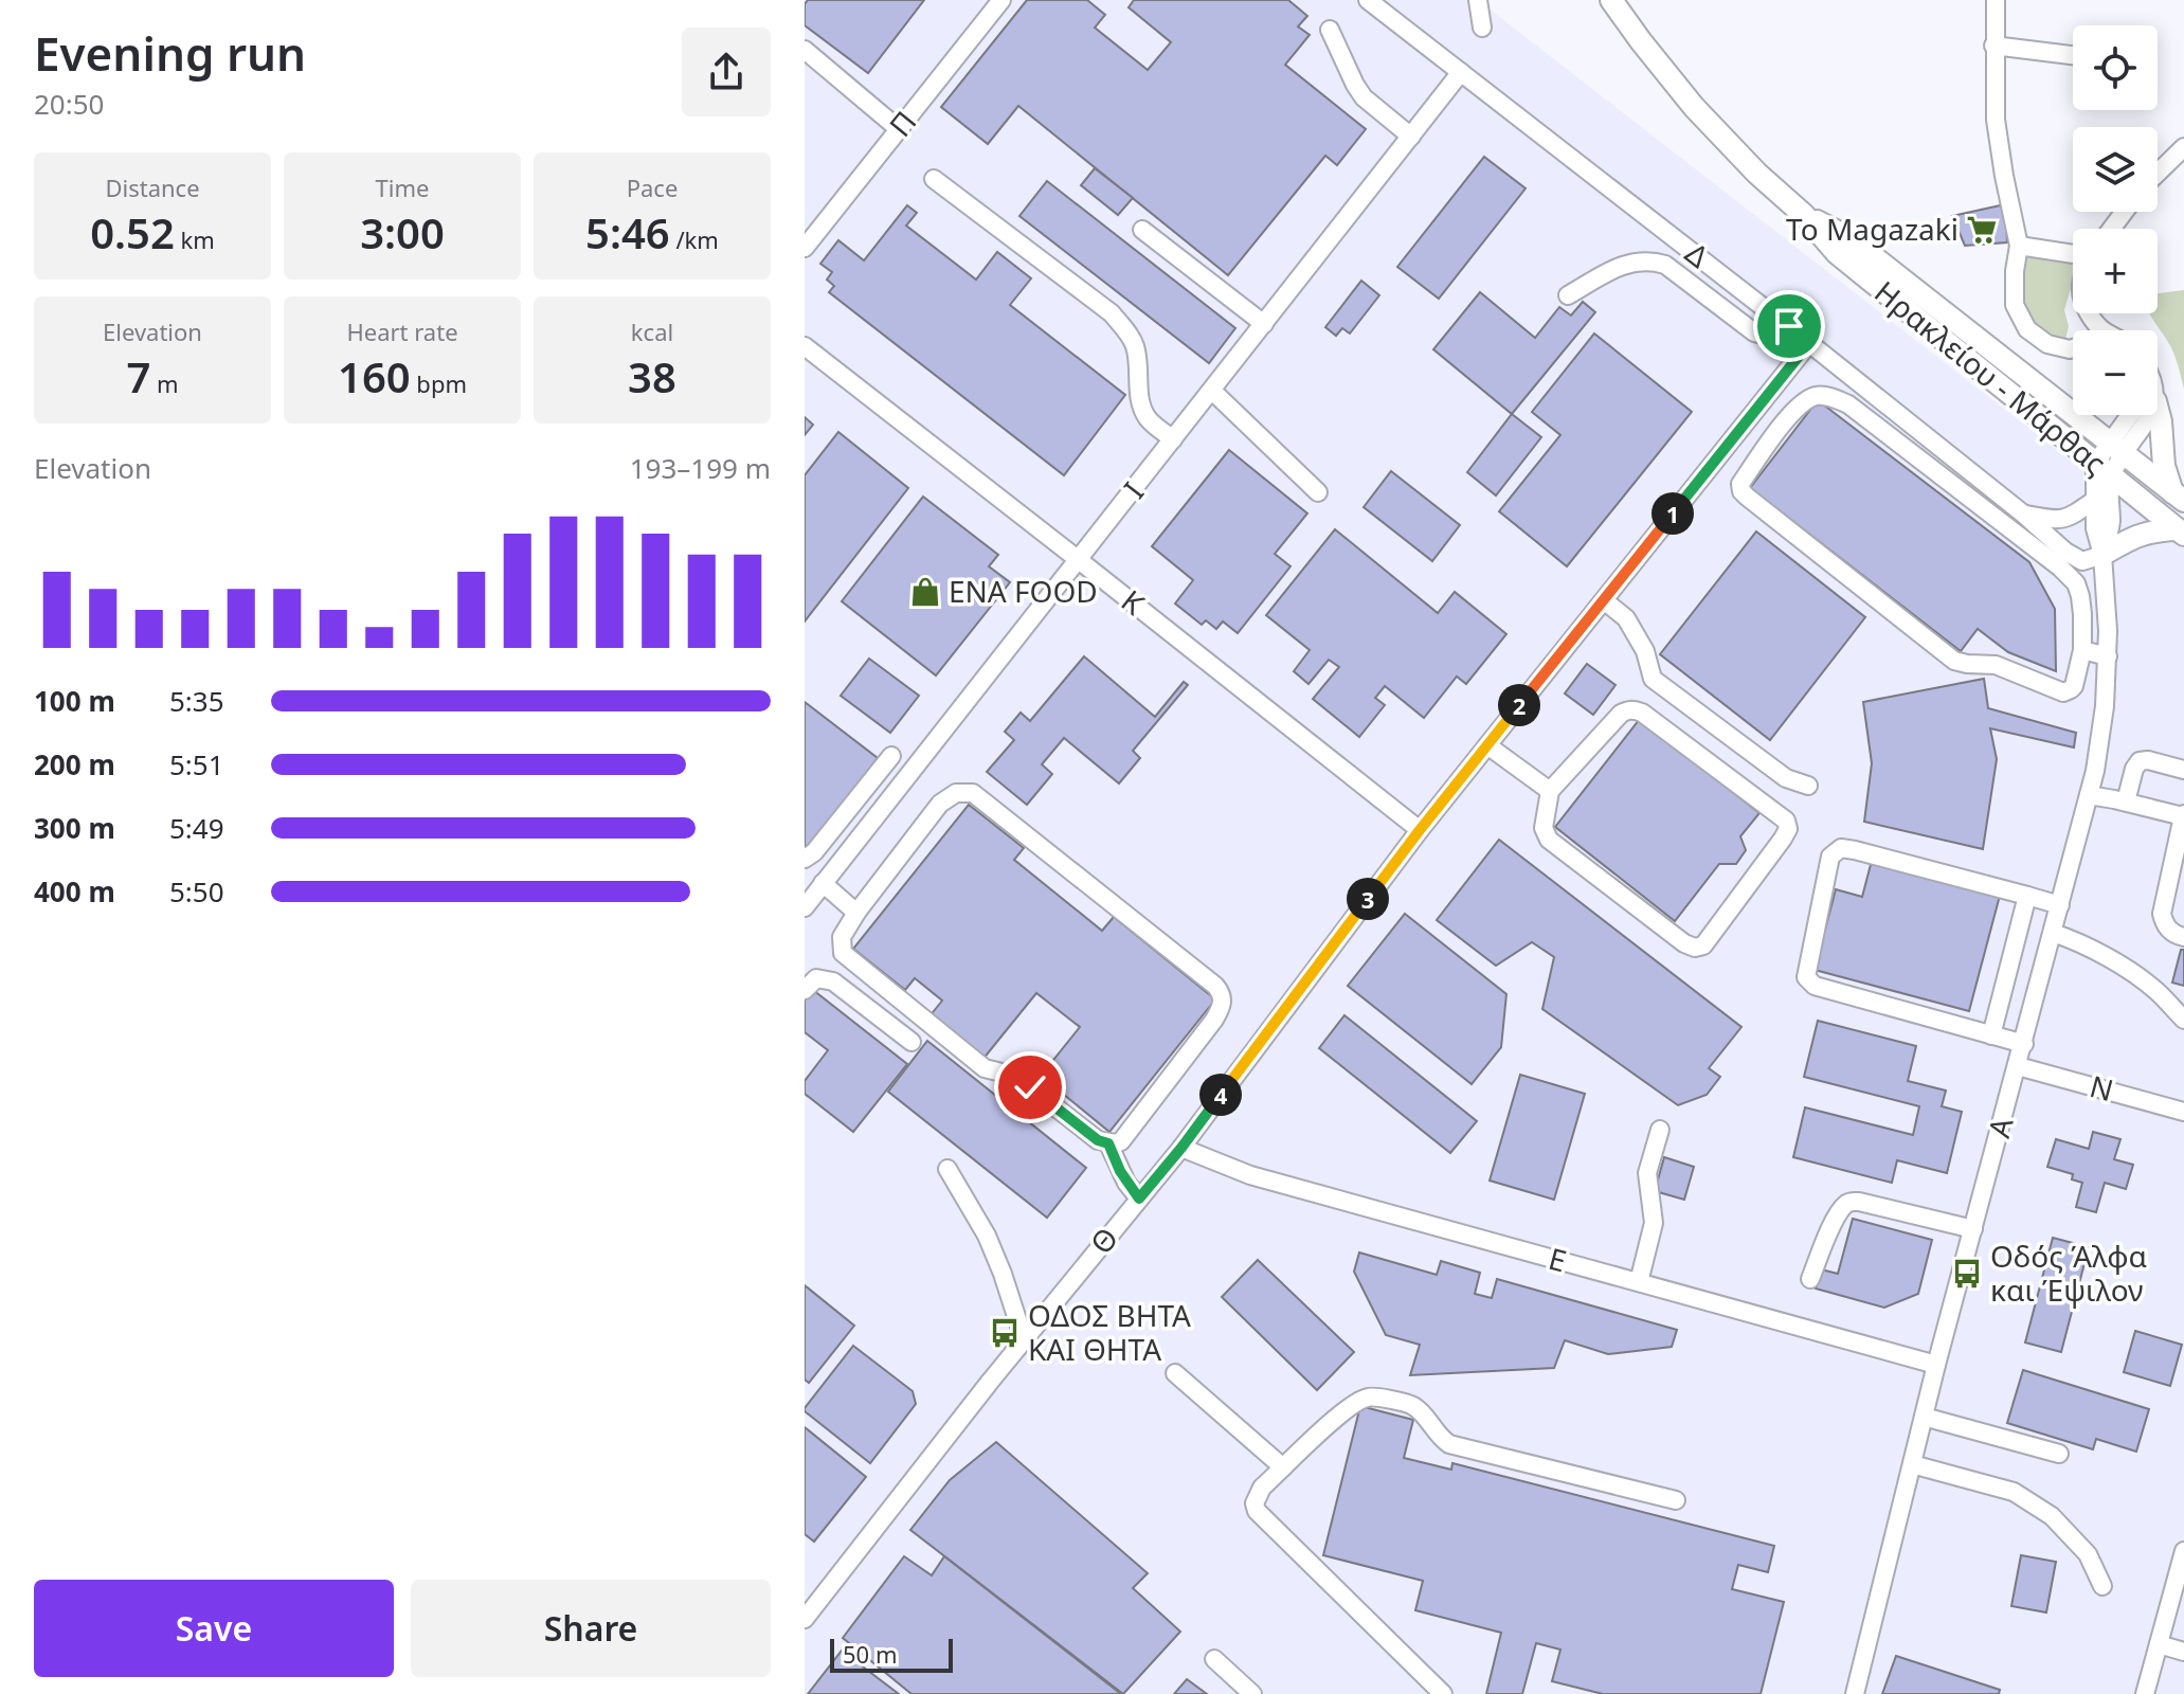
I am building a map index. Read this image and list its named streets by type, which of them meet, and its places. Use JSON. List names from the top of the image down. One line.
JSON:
{"streets":{"main road":["Ηρακλείου - Μάρθας"],"street":["Π","Δ","Ι","Κ","Ν","Α","Θ","Ε"]},"crossings":[["Δ","Ι"],["Δ","Α"],["Δ","Θ"],["Ηρακλείου - Μάρθας","Α"],["Ι","Κ"],["Κ","Θ"],["Ν","Α"],["Α","Ε"],["Θ","Ε"]],"places":{"supermarket":["To Magazaki"],"shop":["ENA FOOD"],"bus stop":["Οδός Άλφα και Έψιλον","ΟΔΟΣ ΒΗΤΑ ΚΑΙ ΘΗΤΑ"]},"scale_bar":"50 m","page":{"heading":["Evening run","20:50"],"map_buttons":["+","−"],"stats":[["Distance","0.52 km"],["Time","3:00"],["Pace","5:46 /km"],["Elevation","7 m"],["Heart rate","160 bpm"],["kcal","38"]],"chart":["Elevation","193–199 m"],"pins":["1","2","3","4"],"list":[{"name":"100 m","note":"5:35"},{"name":"200 m","note":"5:51"},{"name":"300 m","note":"5:49"},{"name":"400 m","note":"5:50"}],"buttons":["Save","Share"],"scale":"50 m"}}
